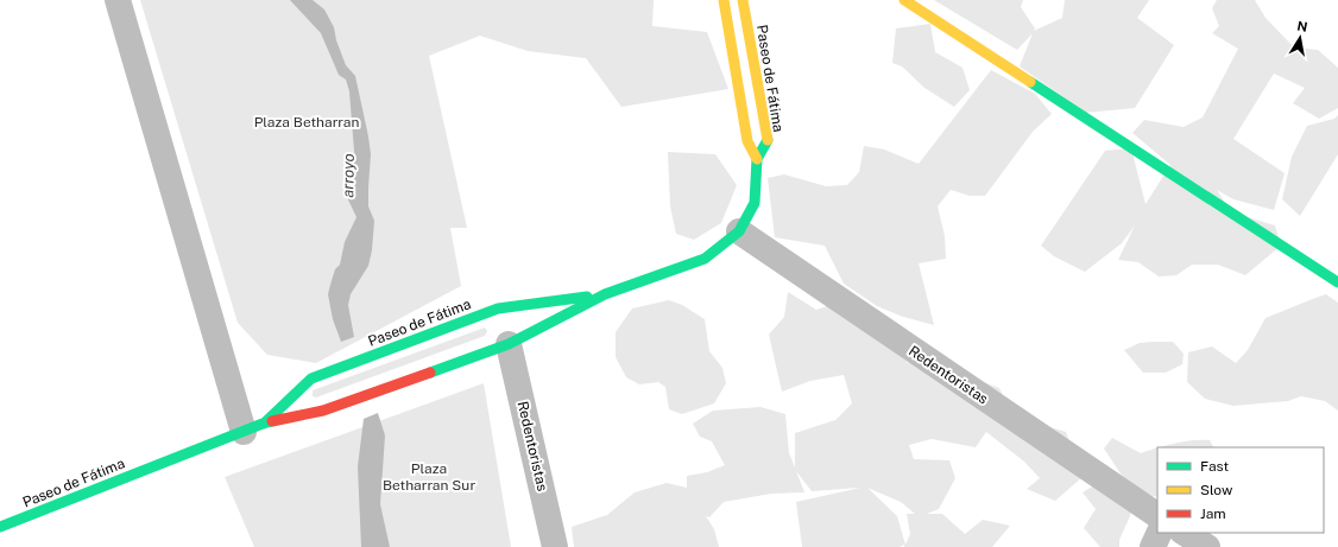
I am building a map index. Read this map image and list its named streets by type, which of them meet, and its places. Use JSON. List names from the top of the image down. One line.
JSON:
{"streets":{"street":["Paseo de Fátima","Redentoristas"]},"crossings":[["Paseo de Fátima","Redentoristas"]],"water":["arroyo"],"parks":["Plaza Betharran","Plaza Betharran Sur"],"legend":["Fast","Slow","Jam"],"north":"top"}
